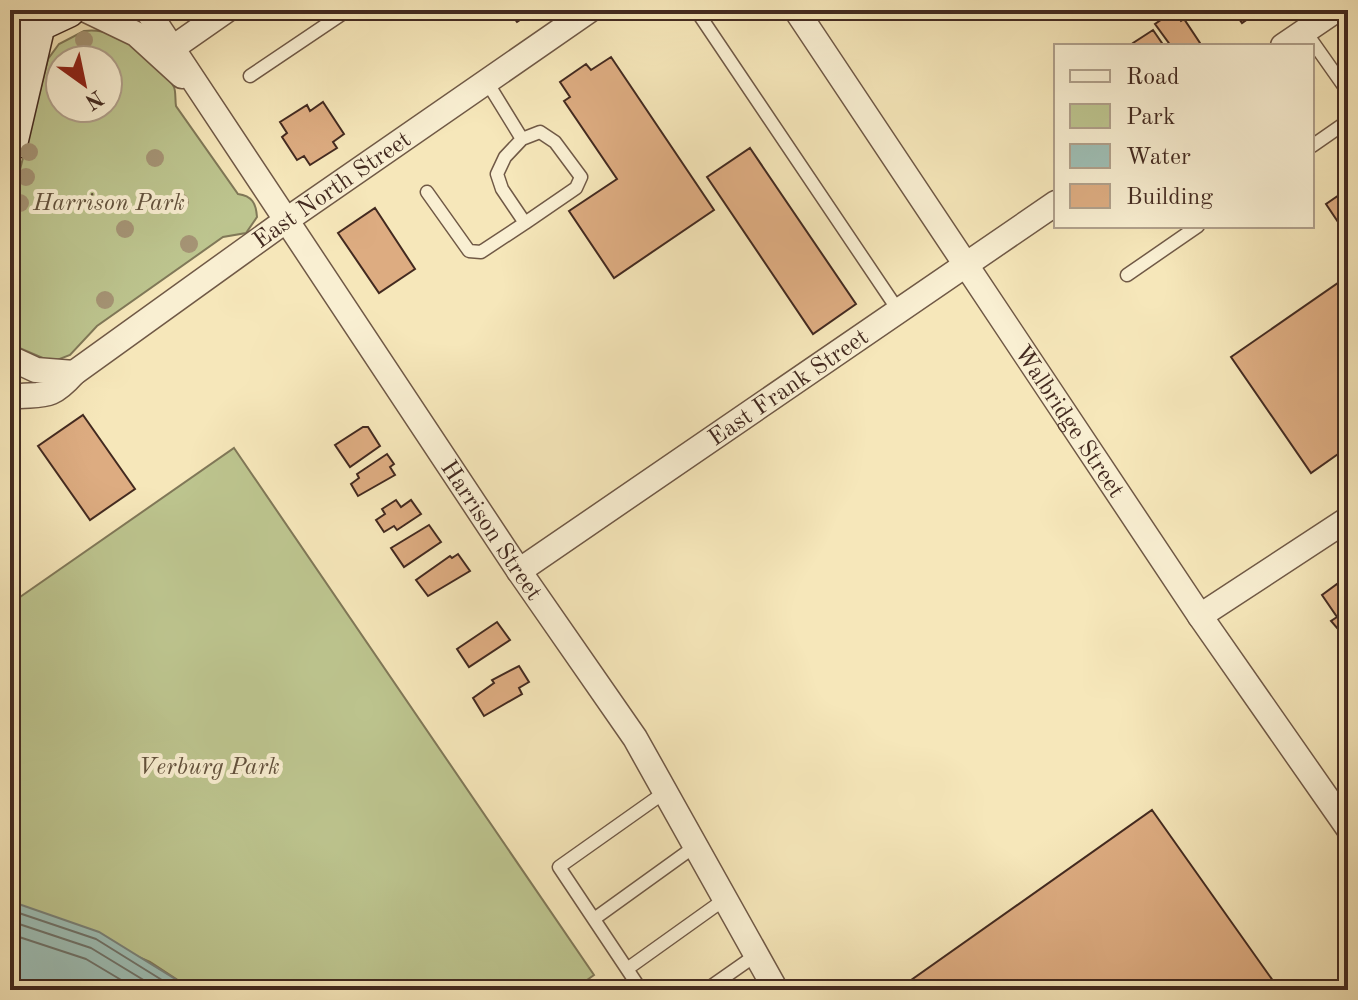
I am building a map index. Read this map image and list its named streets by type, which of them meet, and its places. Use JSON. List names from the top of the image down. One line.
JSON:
{"streets":{"street":["East North Street","East Frank Street","Walbridge Street","Harrison Street"]},"crossings":[["East North Street","Harrison Street"],["East Frank Street","Walbridge Street"],["East Frank Street","Harrison Street"]],"parks":["Harrison Park","Verburg Park"],"legend":["Road","Park","Water","Building"],"north":"bottom right"}
